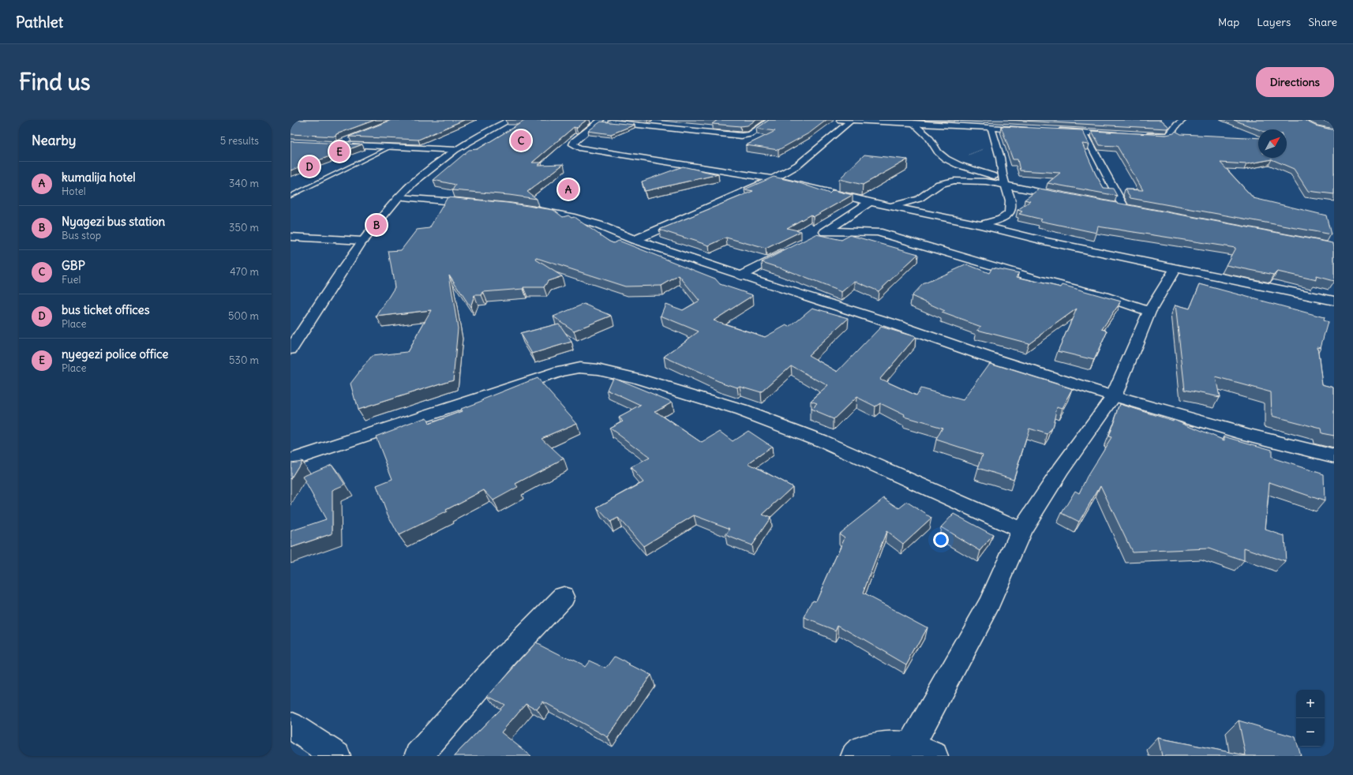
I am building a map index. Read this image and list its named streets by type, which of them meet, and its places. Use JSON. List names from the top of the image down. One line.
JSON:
{"north":"top right","page":{"header":"Pathlet","nav":["Map","Layers","Share"],"buttons":"Directions","title":"Find us","heading":["Nearby","5 results"],"pins":["C","E","D","A","B"],"list":[{"mark":"A","name":"kumalija hotel","note":"Hotel","value":"340 m"},{"mark":"B","name":"Nyagezi bus station","note":"Bus stop","value":"350 m"},{"mark":"C","name":"GBP","note":"Fuel","value":"470 m"},{"mark":"D","name":"bus ticket offices","note":"Place","value":"500 m"},{"mark":"E","name":"nyegezi police office","note":"Place","value":"530 m"}],"map_buttons":["+","−"]}}
